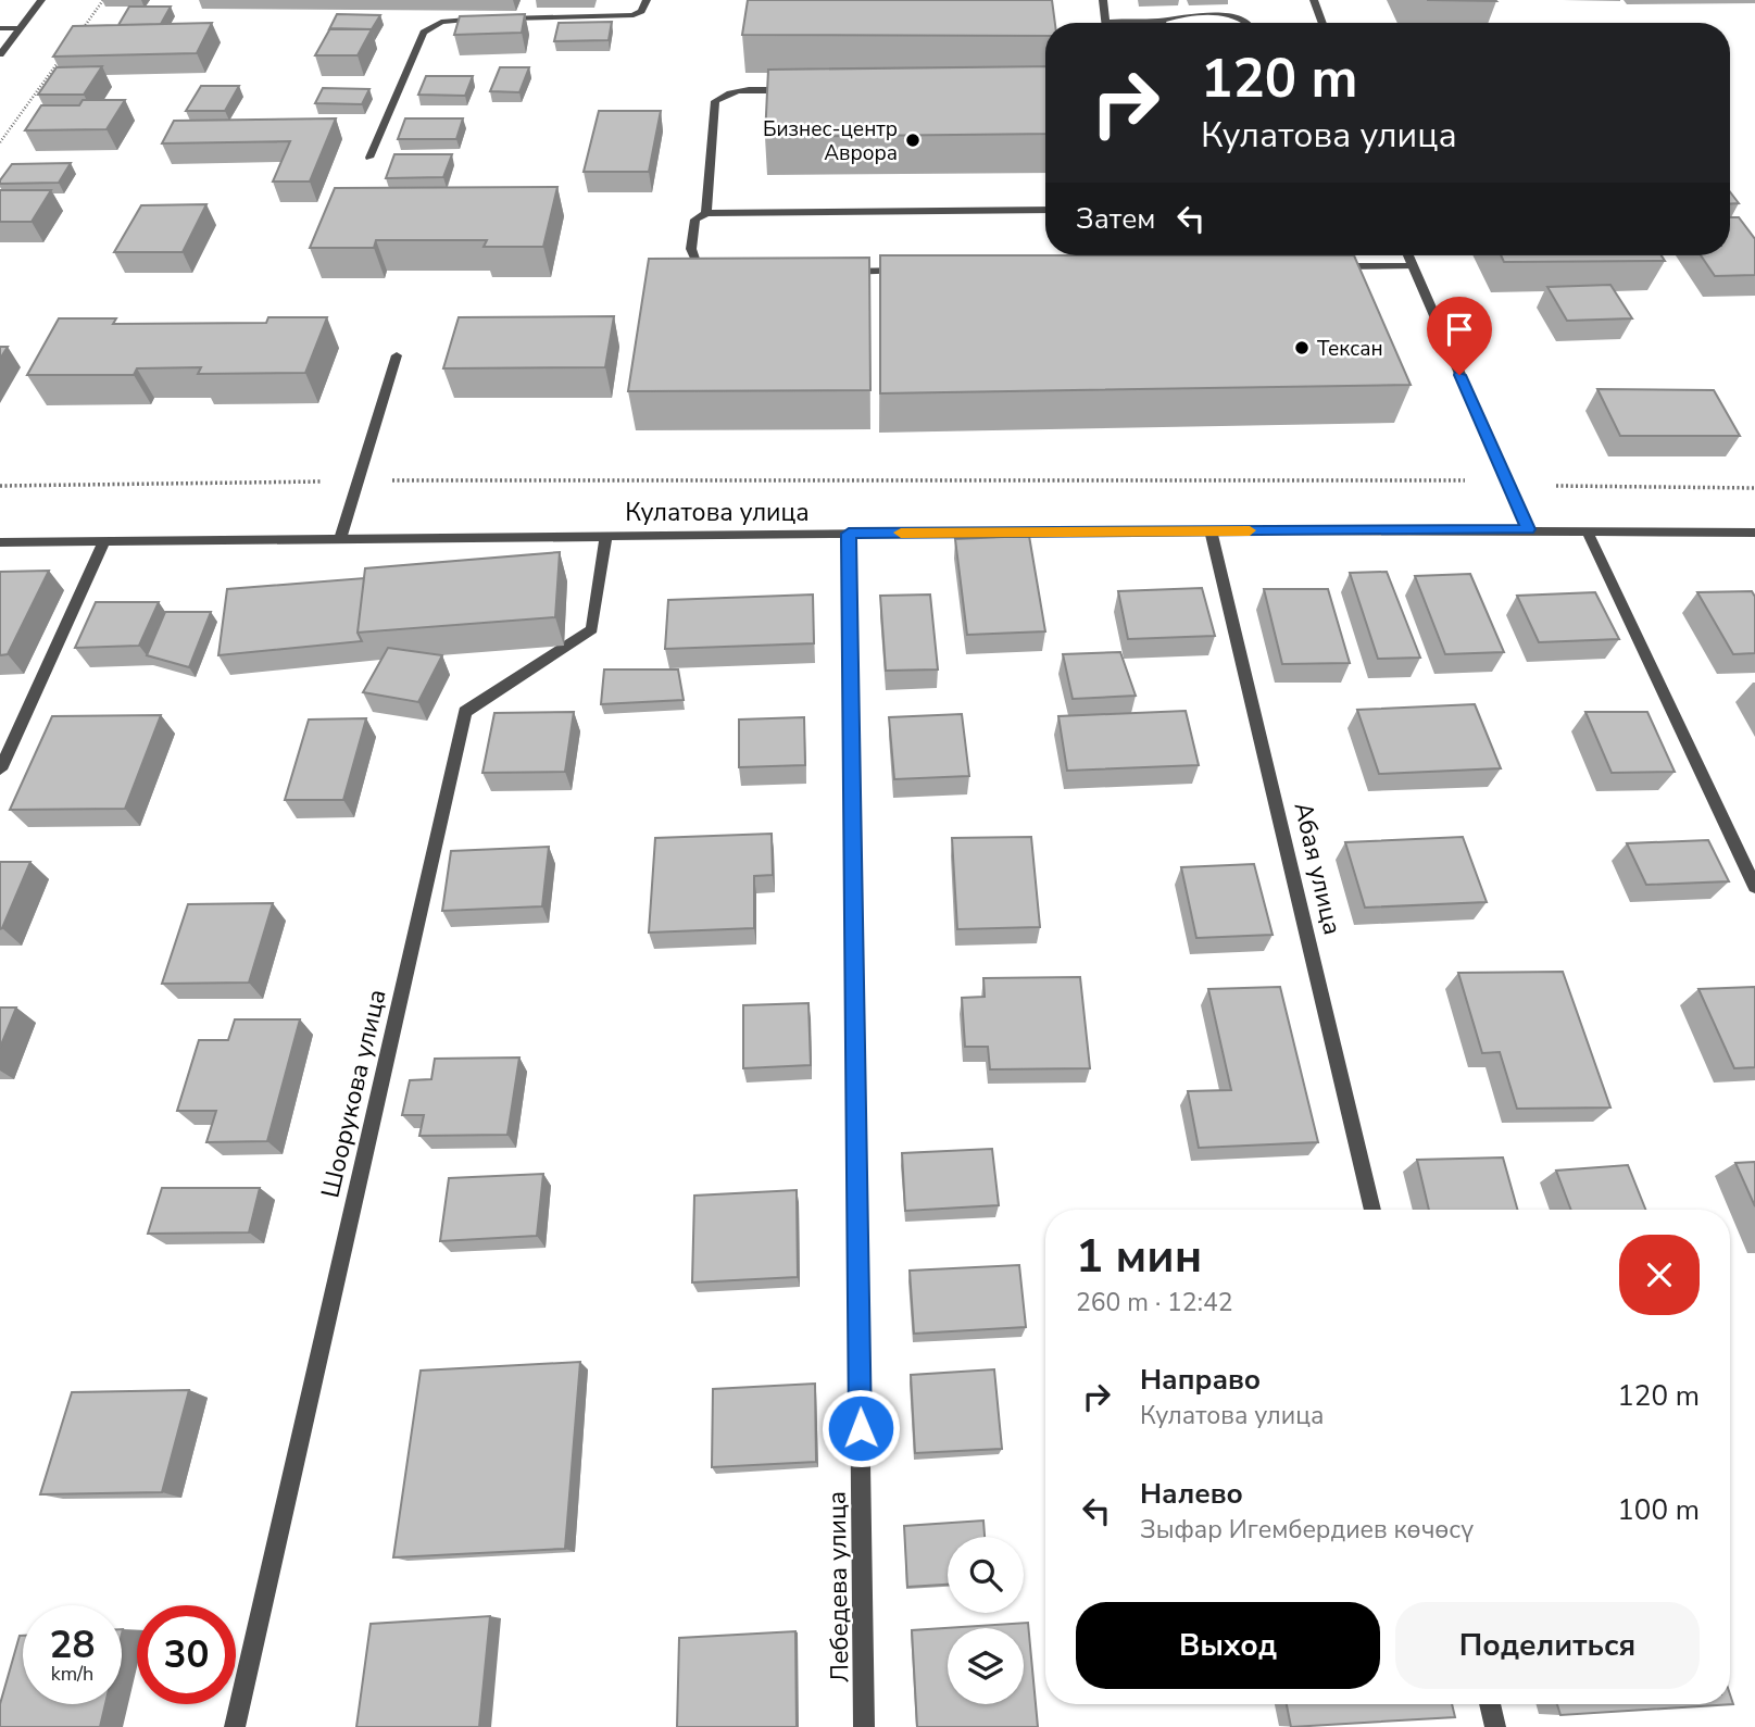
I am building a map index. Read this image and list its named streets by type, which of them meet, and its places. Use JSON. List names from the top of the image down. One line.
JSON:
{"streets":{"street":["Кулатова улица","Абая улица","Шоорукова улица","Лебедева улица"]},"crossings":[["Кулатова улица","Абая улица"],["Кулатова улица","Шоорукова улица"],["Кулатова улица","Лебедева улица"]],"places":["Бизнес-центр Аврора","Тексан"],"page":{"turn":["120 m","Кулатова улица"],"then":"Затем","heading":["1 мин","260 m · 12:42"],"list":[{"name":"Направо","note":"Кулатова улица","value":"120 m"},{"name":"Налево","note":"Зыфар Игембердиев көчөсү","value":"100 m"}],"buttons":["Выход","Поделиться"],"speed":"28 km/h","limit":"30"}}
